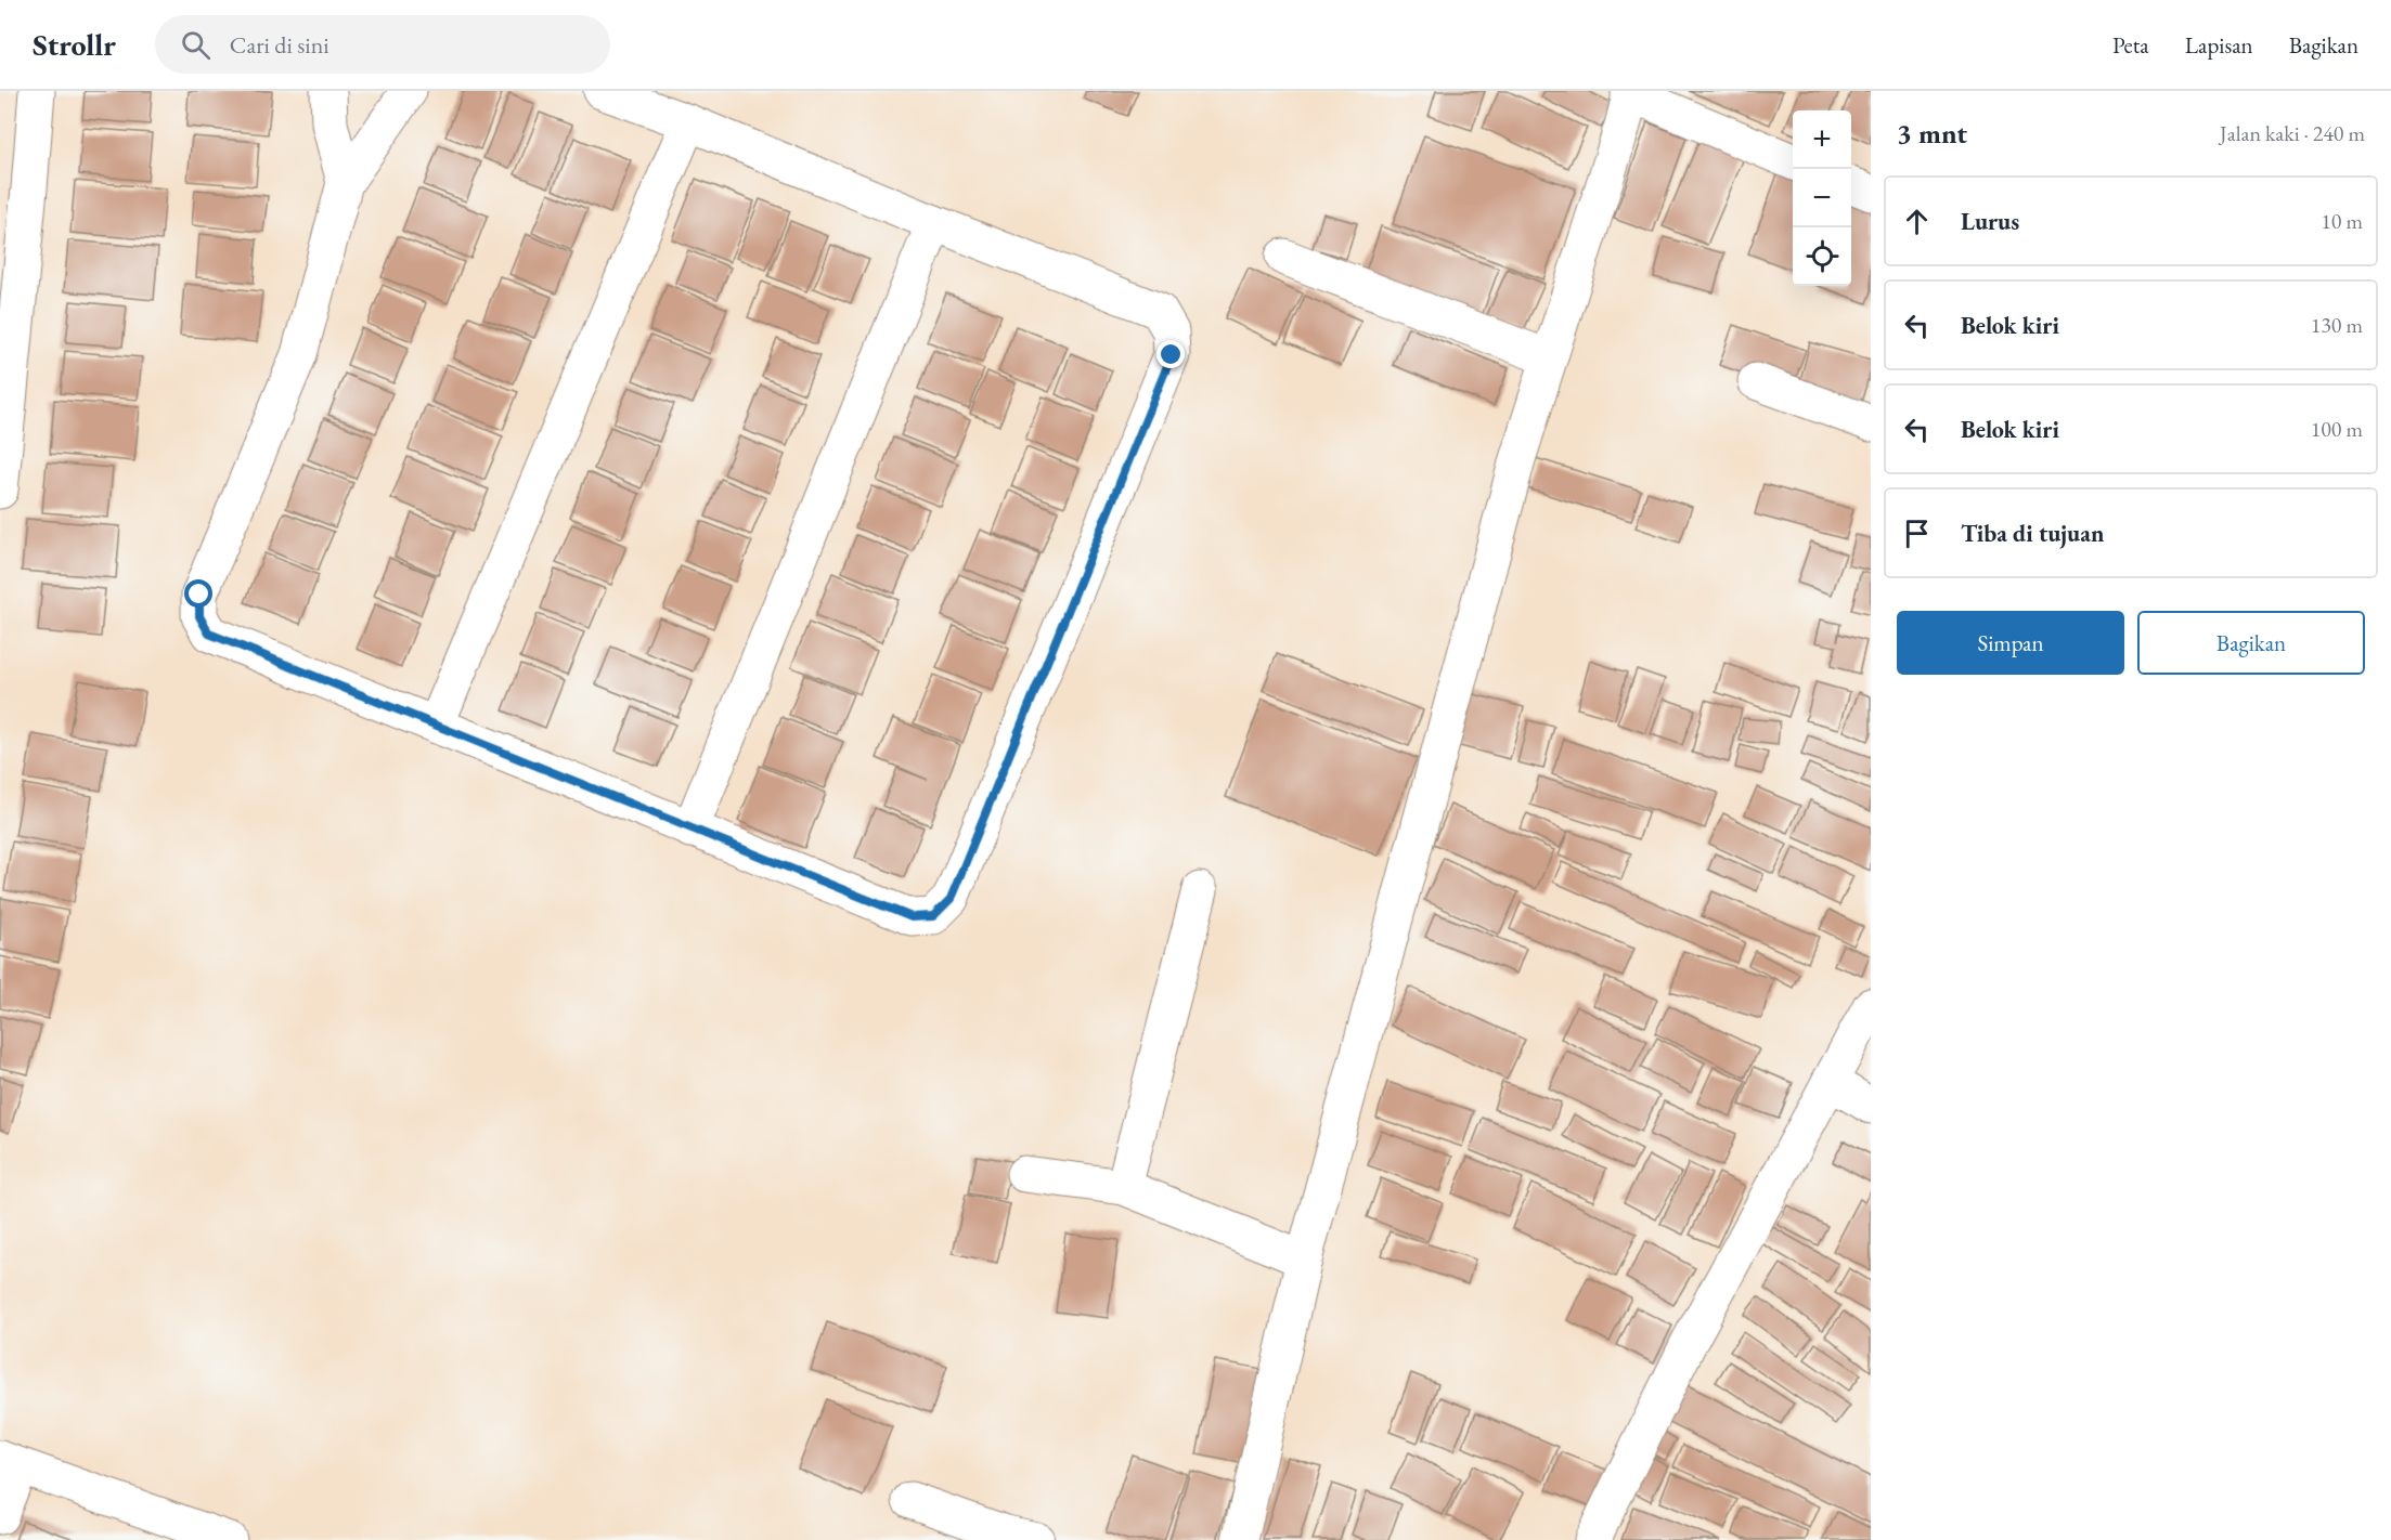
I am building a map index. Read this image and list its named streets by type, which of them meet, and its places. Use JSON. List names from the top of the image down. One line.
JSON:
{"page":{"header":"Strollr","search":"Cari di sini","nav":["Peta","Lapisan","Bagikan"],"heading":["3 mnt","Jalan kaki · 240 m"],"map_buttons":["+","−"],"list":[["Lurus","10 m"],["Belok kiri","130 m"],["Belok kiri","100 m"],"Tiba di tujuan"],"buttons":["Simpan","Bagikan"]}}
